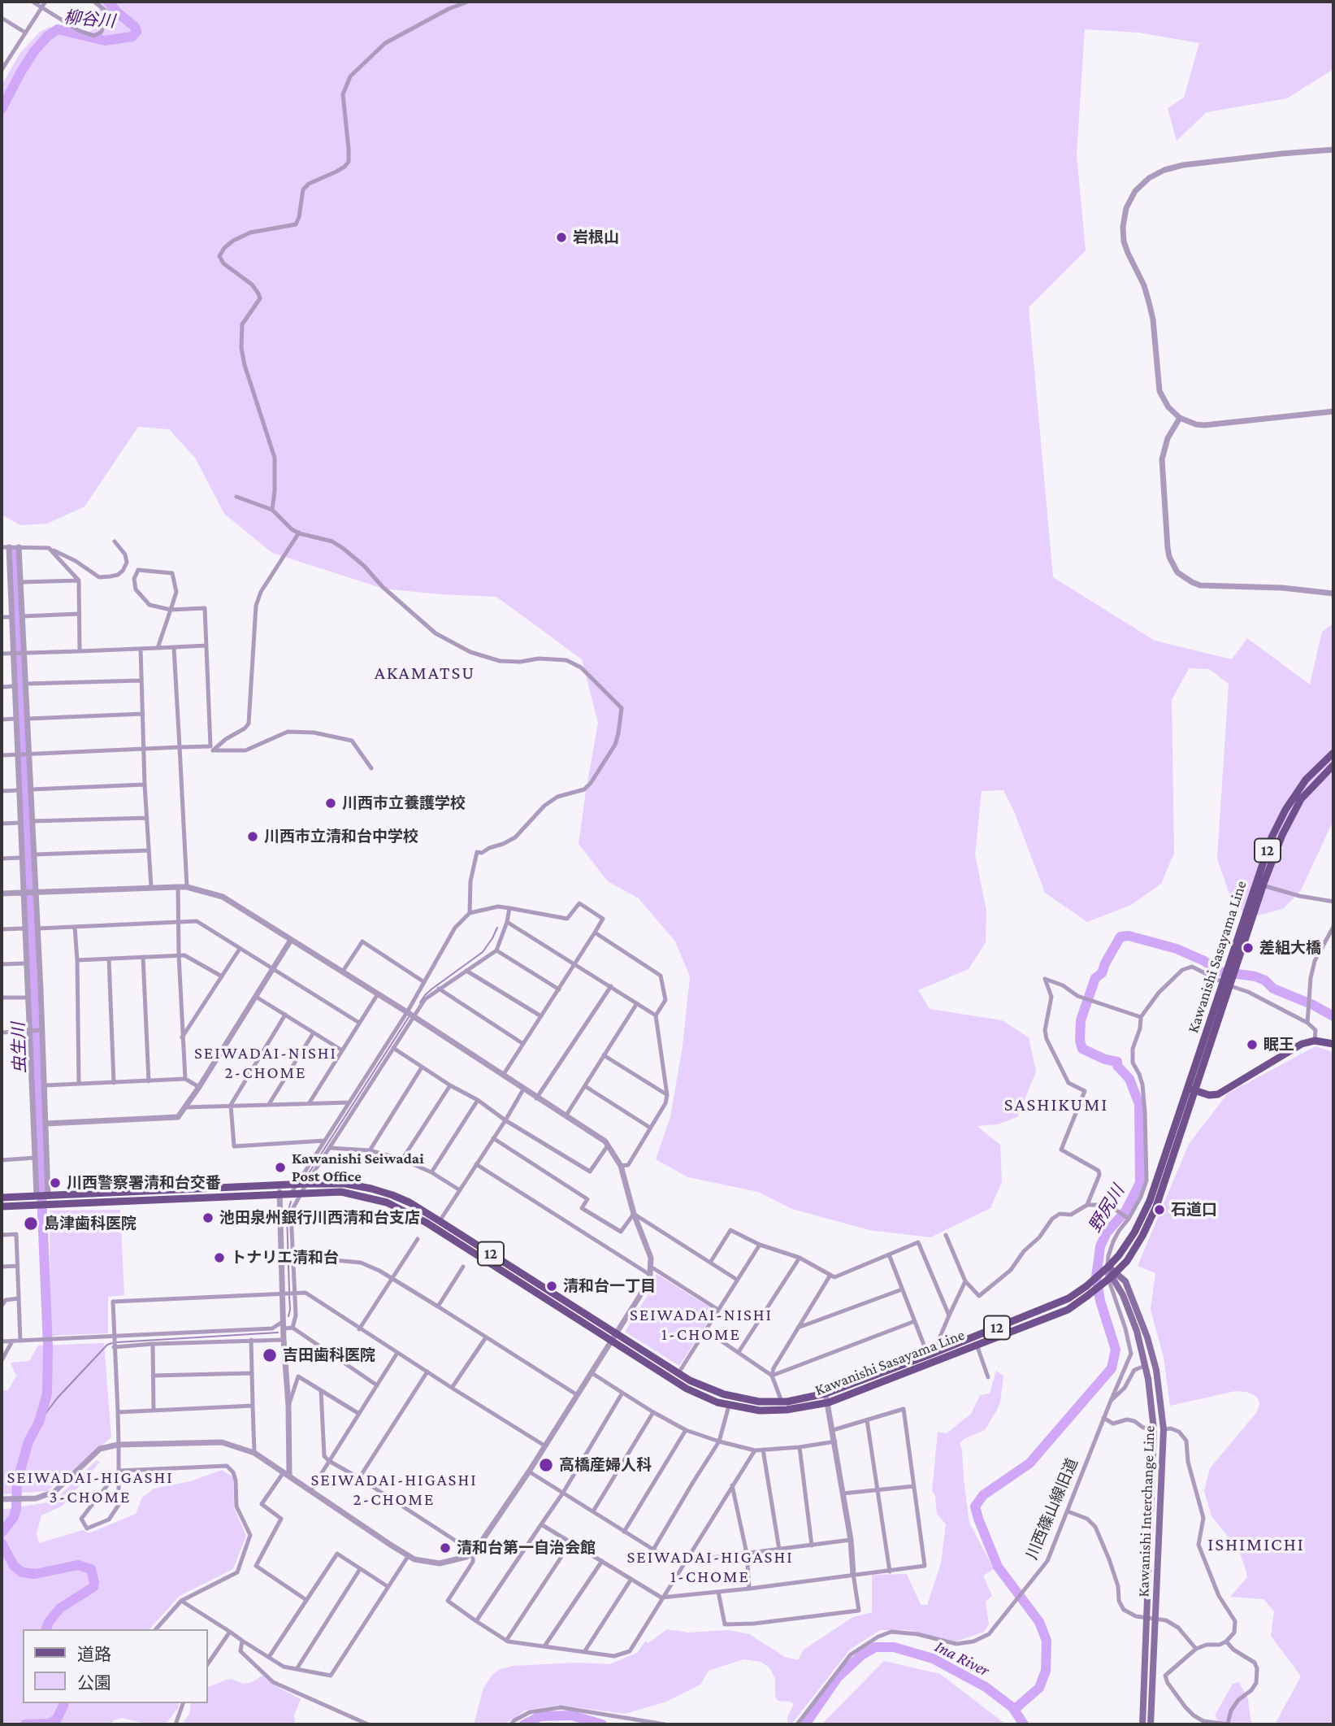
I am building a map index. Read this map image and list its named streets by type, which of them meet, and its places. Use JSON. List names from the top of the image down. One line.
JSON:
{"streets":{"main road":["12","Kawanishi Sasayama Line","Kawanishi Interchange Line"],"street":["川西篠山線旧道"]},"crossings":[["Kawanishi Sasayama Line","Kawanishi Interchange Line"],["川西篠山線旧道","Kawanishi Interchange Line"]],"districts":["AKAMATSU","SEIWADAI-NISHI 2-CHOME","SASHIKUMI","SEIWADAI-NISHI 1-CHOME","SEIWADAI-HIGASHI 3-CHOME","SEIWADAI-HIGASHI 2-CHOME","ISHIMICHI","SEIWADAI-HIGASHI 1-CHOME"],"water":["柳谷川","虫生川","野尻川","Ina River"],"places":["岩根山","川西市立養護学校","川西市立清和台中学校","差組大橋","眠王","Kawanishi Seiwadai Post Office","川西警察署清和台交番","石道口","池田泉州銀行川西清和台支店","島津歯科医院","トナリエ清和台","清和台一丁目","吉田歯科医院","高橋産婦人科","清和台第一自治会館"],"legend":["道路","公園"]}
